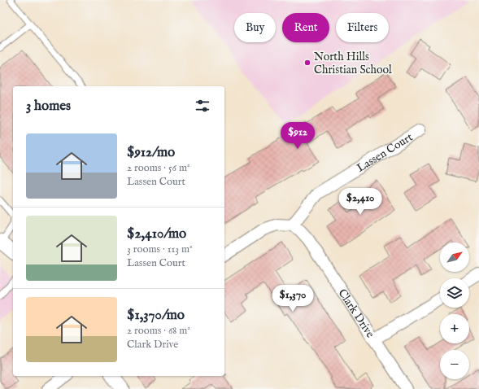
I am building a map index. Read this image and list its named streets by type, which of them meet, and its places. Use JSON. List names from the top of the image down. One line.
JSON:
{"streets":{"street":["Lassen Court","Clark Drive"]},"crossings":[["Lassen Court","Clark Drive"]],"places":["North Hills Christian School"],"north":"top right","page":{"chip":["Buy","Rent","Filters"],"heading":"3 homes","price":["$912","$2,410","$1,370"],"list":[{"name":"$912/mo","note":"2 rooms · 56 m² · Lassen Court"},{"name":"$2,410/mo","note":"3 rooms · 113 m² · Lassen Court"},{"name":"$1,370/mo","note":"2 rooms · 68 m² · Clark Drive"}],"map_buttons":["+","−"]}}
